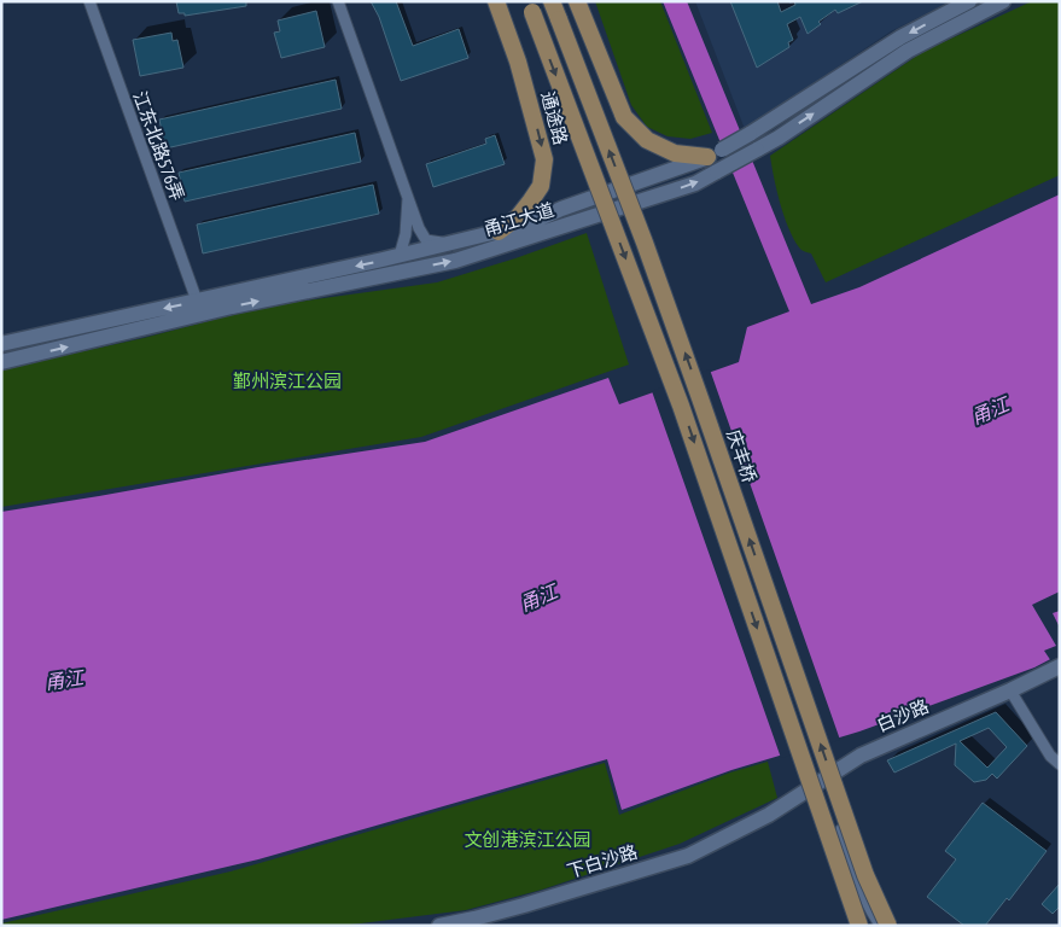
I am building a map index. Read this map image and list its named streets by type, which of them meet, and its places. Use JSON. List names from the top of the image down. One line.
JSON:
{"streets":{"main road":["通途路","甬江大道","庆丰桥","白沙路","下白沙路"],"street":["江东北路576弄"]},"crossings":[["通途路","甬江大道"],["江东北路576弄","甬江大道"],["白沙路","下白沙路"]],"water":["甬江"],"parks":["鄞州滨江公园","文创港滨江公园"]}
